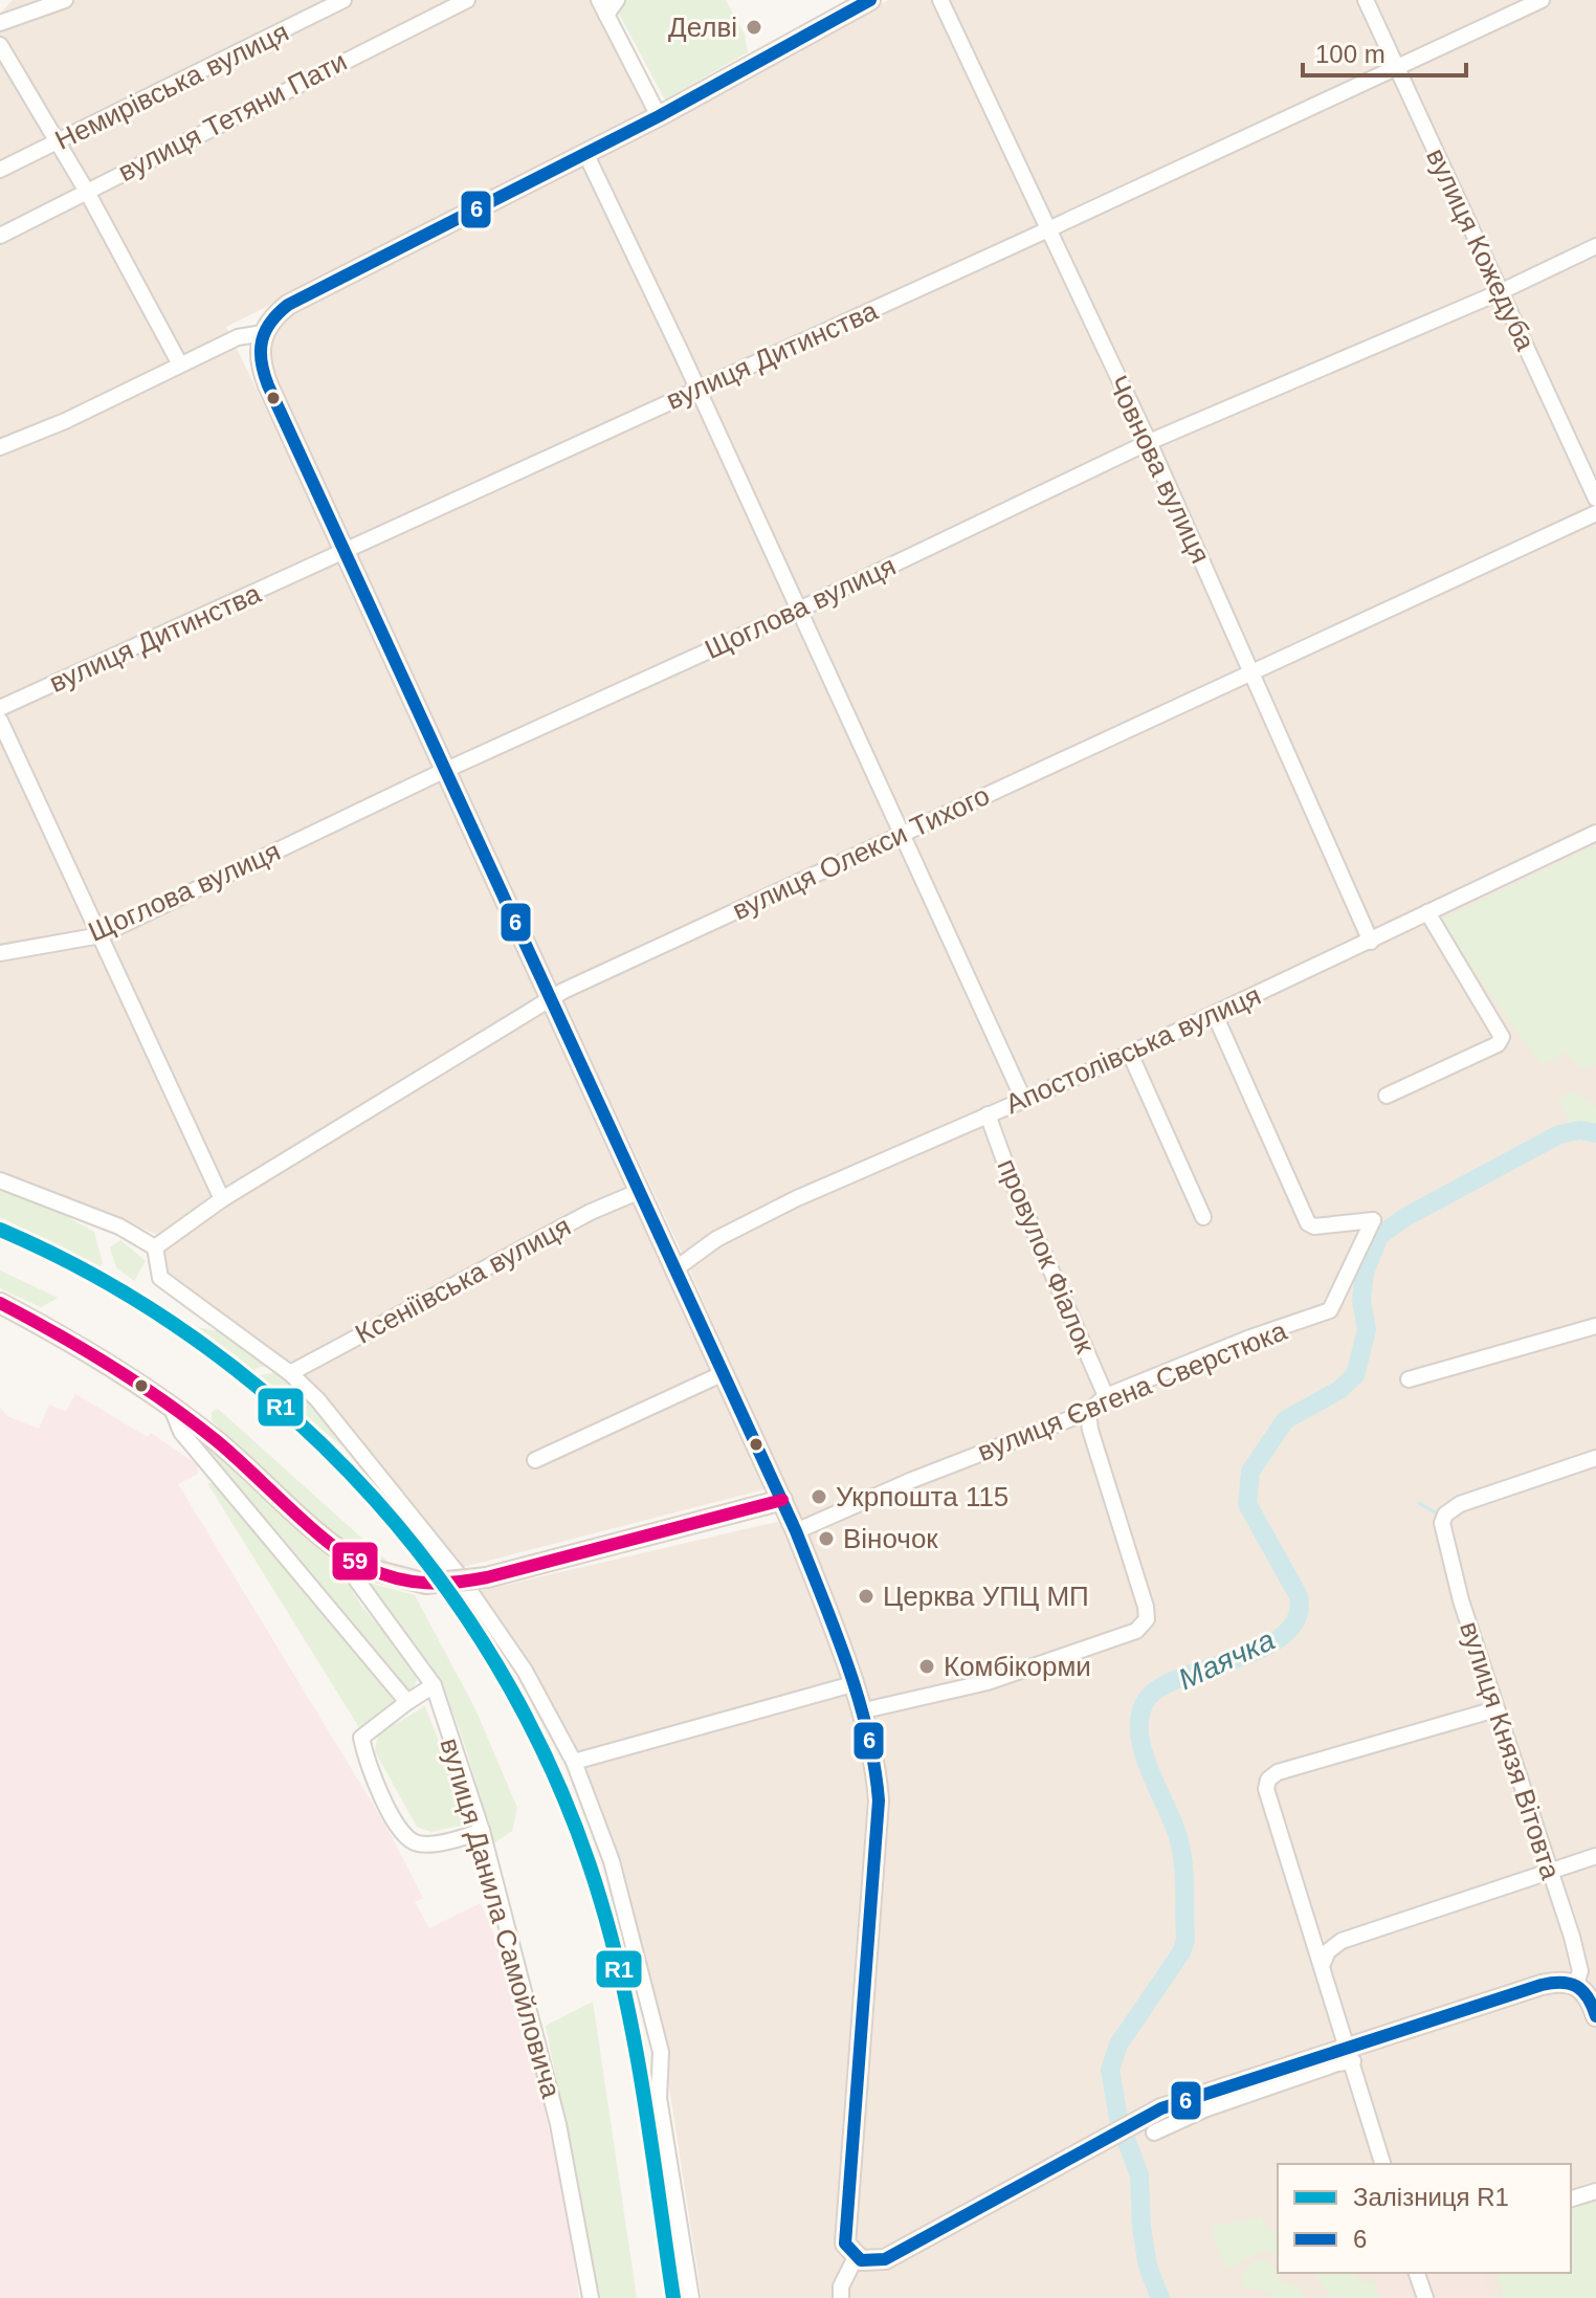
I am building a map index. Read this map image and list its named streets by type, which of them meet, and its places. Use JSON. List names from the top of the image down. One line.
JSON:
{"streets":{"main road":["вулиця Князя Вітовта"],"street":["Немирівська вулиця","вулиця Тетяни Пати","вулиця Кожедуба","вулиця Дитинства","Човнова вулиця","Щоглова вулиця","вулиця Олекси Тихого","Апостолівська вулиця","провулок Фіалок","Ксеніївська вулиця","вулиця Євгена Сверстюка","вулиця Данила Самойловича"]},"crossings":[["вулиця Кожедуба","вулиця Дитинства"],["вулиця Кожедуба","Щоглова вулиця"],["вулиця Дитинства","Човнова вулиця"],["Човнова вулиця","Щоглова вулиця"],["Човнова вулиця","вулиця Олекси Тихого"],["Човнова вулиця","Апостолівська вулиця"],["Апостолівська вулиця","провулок Фіалок"],["Апостолівська вулиця","вулиця Євгена Сверстюка"],["провулок Фіалок","вулиця Євгена Сверстюка"]],"water":["Маячка"],"places":["Делві","Укрпошта 115","Віночок","Церква УПЦ МП","Комбікорми"],"lines":["transit line 6","rail line R1","transit line 59"],"legend":["Залізниця R1","6"],"scale_bar":"100 m"}
